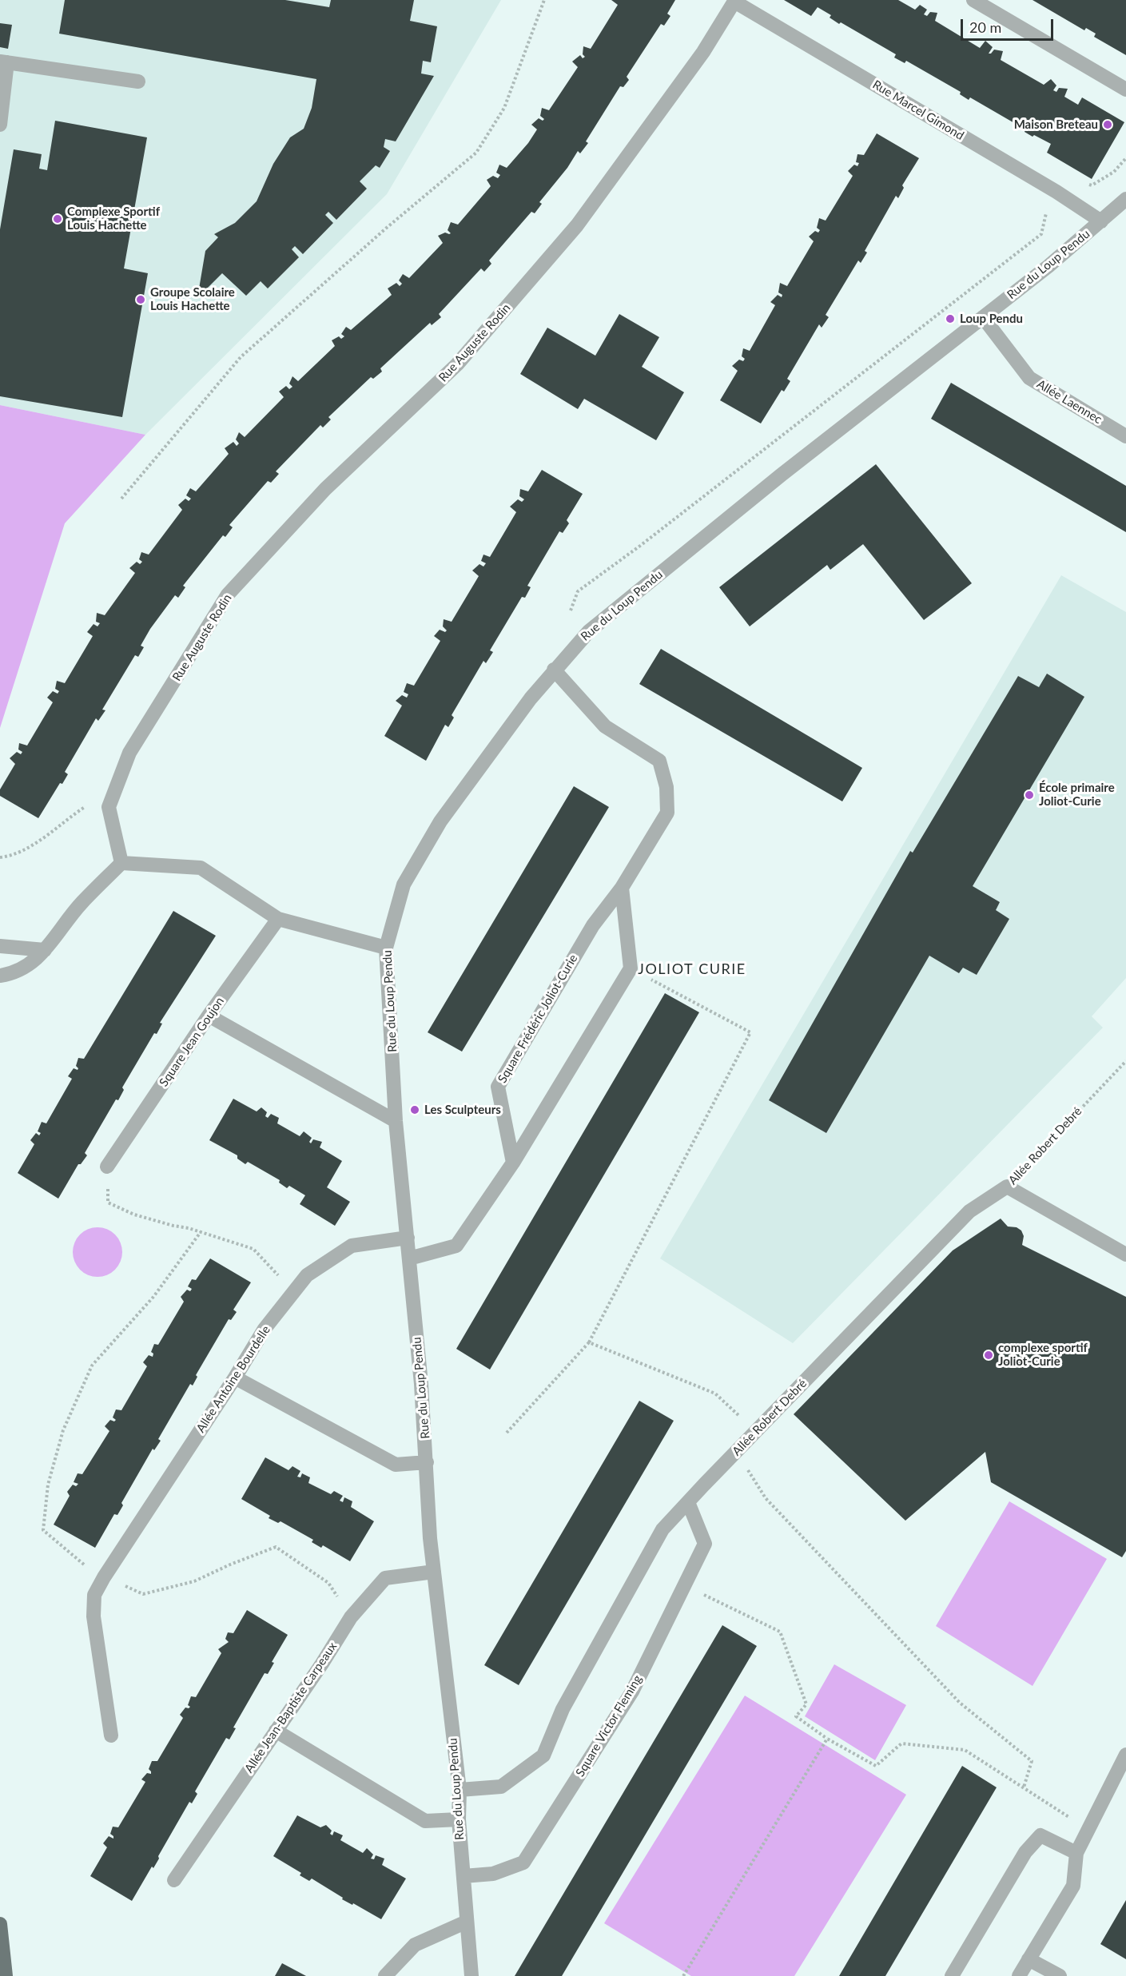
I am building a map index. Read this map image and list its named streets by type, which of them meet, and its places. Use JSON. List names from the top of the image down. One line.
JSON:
{"streets":{"street":["Rue Marcel Gimond","Rue du Loup Pendu","Rue Auguste Rodin","Allée Laennec","Square Frédéric Joliot-Curie","Square Jean Goujon","Allée Robert Debré","Allée Antoine Bourdelle","Allée Jean-Baptiste Carpeaux","Square Victor Fleming"]},"crossings":[["Rue Marcel Gimond","Rue du Loup Pendu"],["Rue Marcel Gimond","Rue Auguste Rodin"],["Rue du Loup Pendu","Allée Laennec"],["Rue du Loup Pendu","Square Frédéric Joliot-Curie"],["Rue du Loup Pendu","Allée Robert Debré"],["Rue du Loup Pendu","Allée Antoine Bourdelle"],["Rue du Loup Pendu","Allée Jean-Baptiste Carpeaux"],["Rue du Loup Pendu","Square Victor Fleming"],["Allée Robert Debré","Square Victor Fleming"]],"districts":["JOLIOT CURIE"],"places":["Maison Breteau","Complexe Sportif Louis Hachette","Groupe Scolaire Louis Hachette","Loup Pendu","École primaire Joliot-Curie","Les Sculpteurs","complexe sportif Joliot-Curie"],"scale_bar":"20 m"}
